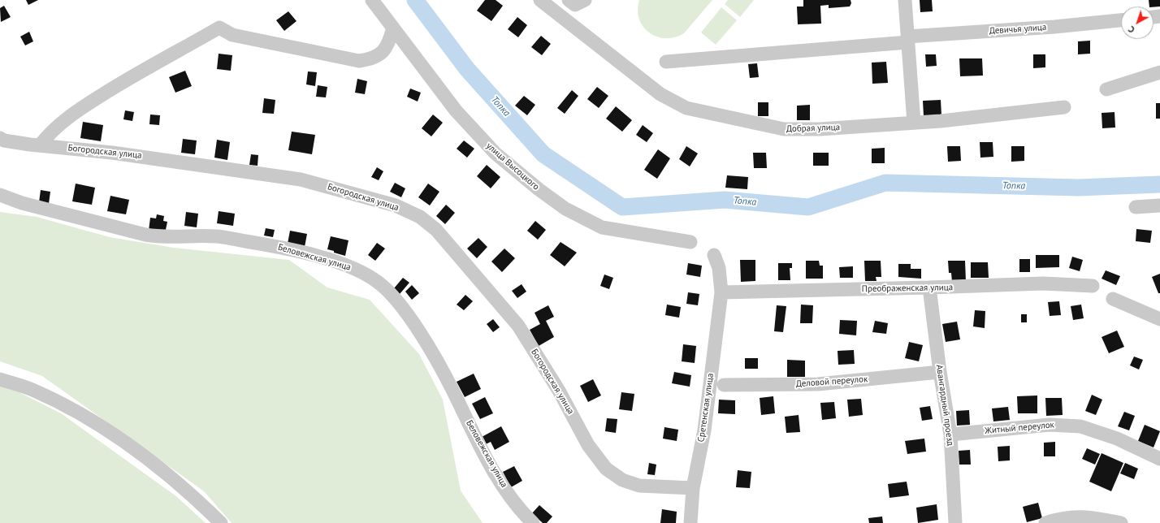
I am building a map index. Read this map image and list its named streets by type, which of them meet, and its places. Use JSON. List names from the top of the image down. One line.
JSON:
{"streets":{"street":["Девичья улица","Добрая улица","Богородская улица","улица Высоцкого","Беловежская улица","Преображенская улица","Деловой переулок","Авангардный проезд","Сретенская улица","Житный переулок"]},"crossings":[["Богородская улица","Сретенская улица"],["Преображенская улица","Авангардный проезд"],["Преображенская улица","Сретенская улица"],["Деловой переулок","Авангардный проезд"],["Авангардный проезд","Житный переулок"]],"water":["Топка"],"north":"bottom left"}
